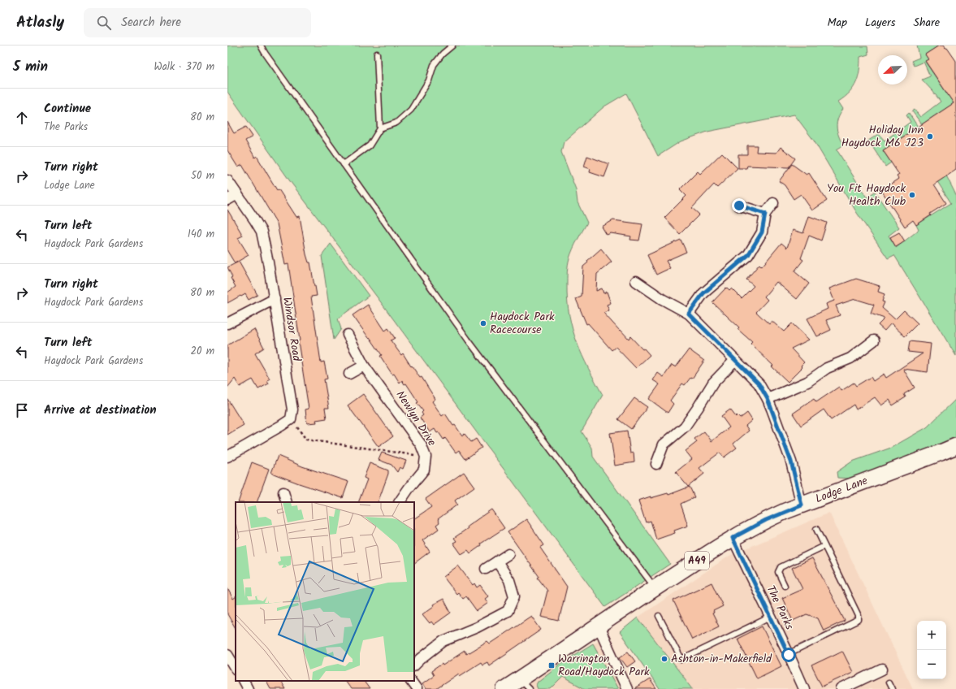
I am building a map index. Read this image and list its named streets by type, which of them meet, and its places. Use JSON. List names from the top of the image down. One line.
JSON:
{"streets":{"main road":["Lodge Lane","A49"],"street":["Windsor Road","Newlyn Drive","The Parks"]},"crossings":[["Lodge Lane","A49"],["Lodge Lane","The Parks"]],"places":{"other":["Holiday Inn Haydock M6 J23","You Fit Haydock Health Club","Haydock Park Racecourse","Ashton-in-Makerfield"],"transit":["Warrington Road/Haydock Park"]},"north":"bottom left","page":{"header":"Atlasly","search":"Search here","nav":["Map","Layers","Share"],"heading":["5 min","Walk · 370 m"],"list":[["Continue","The Parks","80 m"],["Turn right","Lodge Lane","50 m"],["Turn left","Haydock Park Gardens","140 m"],["Turn right","Haydock Park Gardens","80 m"],["Turn left","Haydock Park Gardens","20 m"],"Arrive at destination"],"map_buttons":["+","−"]}}
